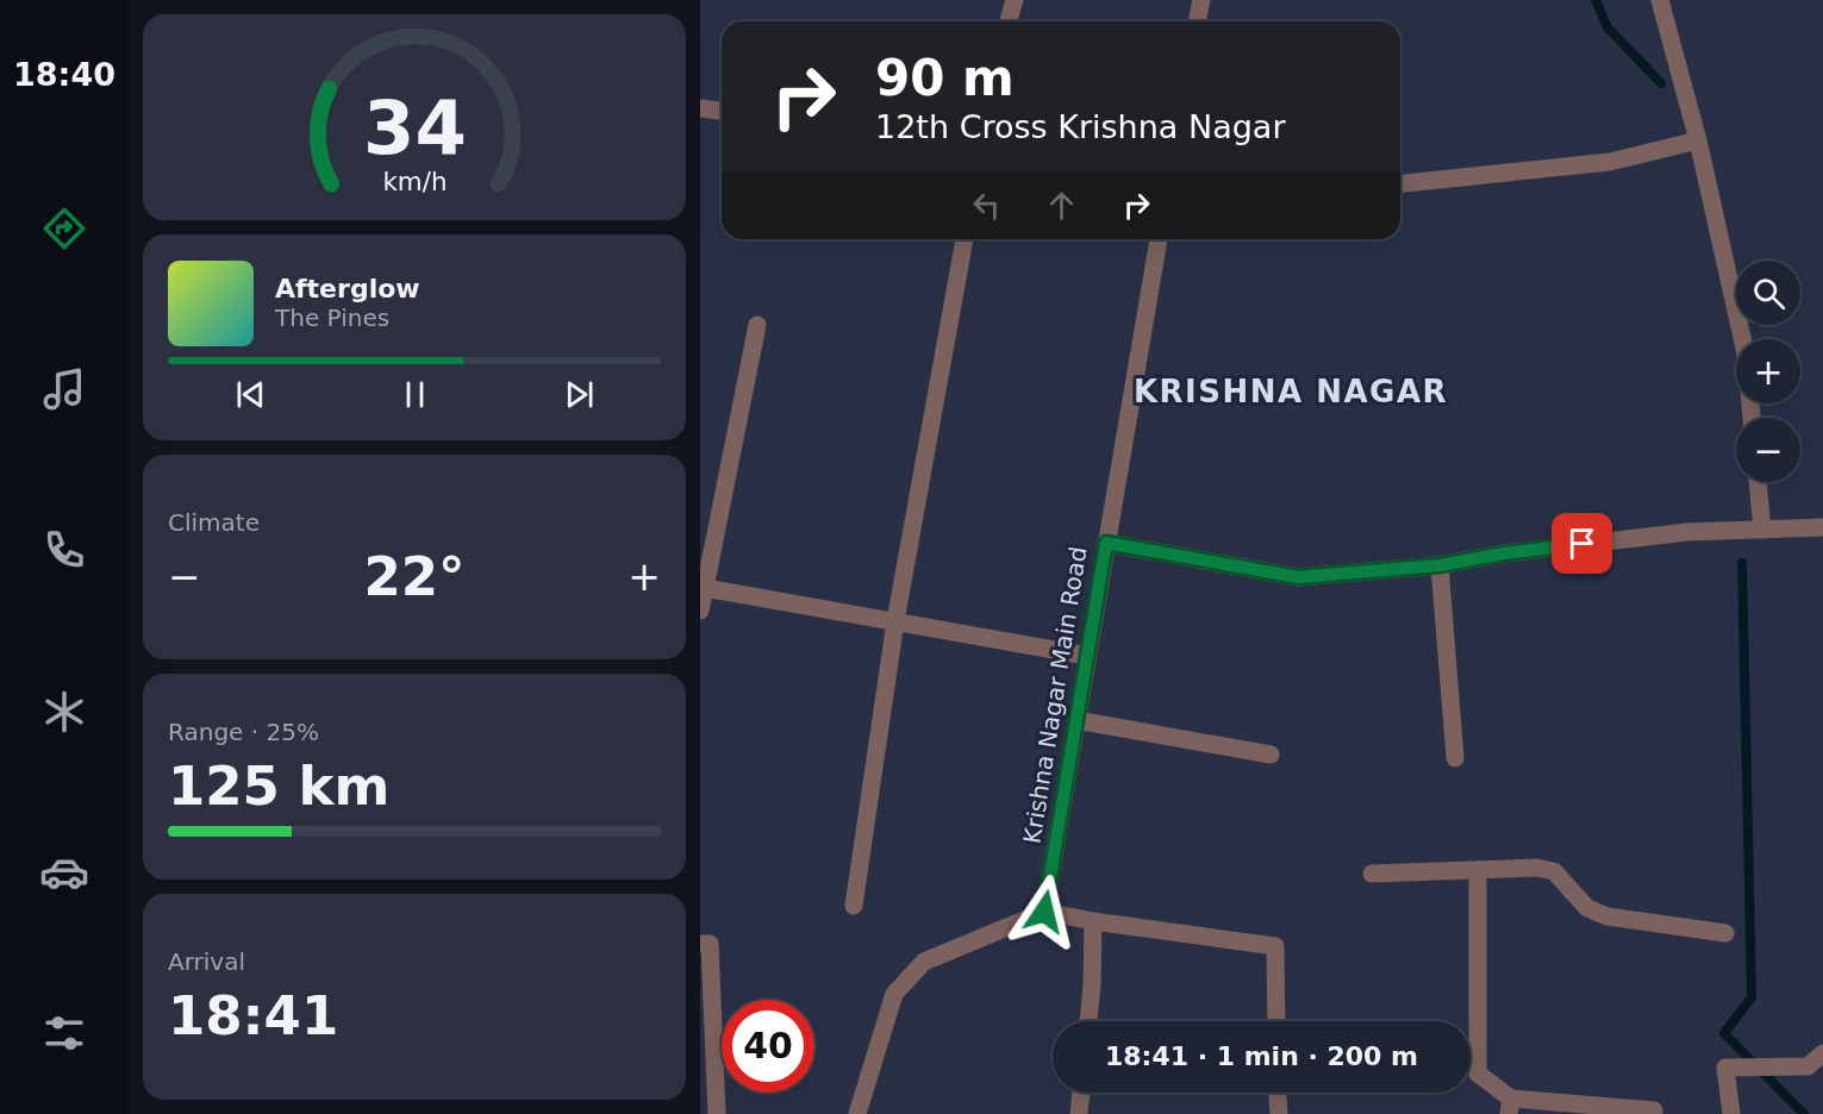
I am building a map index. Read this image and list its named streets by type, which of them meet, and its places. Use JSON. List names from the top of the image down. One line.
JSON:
{"streets":{"street":["Krishna Nagar Main Road"]},"districts":["KRISHNA NAGAR"],"page":{"tabs":"18:40","turn":["90 m","12th Cross Krishna Nagar"],"song":["Afterglow","The Pines"],"map_buttons":["+","−"],"tile":["Climate",["Range · 25%","125 km"],["Arrival","18:41"]],"heat":["−","22°","+"],"limit":"40","trip":"18:41 · 1 min · 200 m","gauge":["34","km/h"]}}
